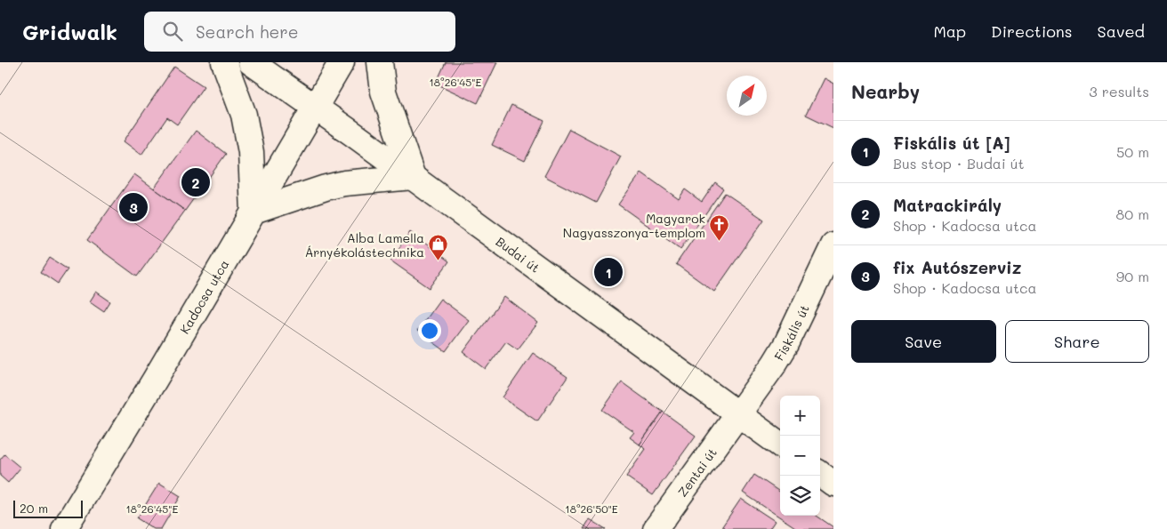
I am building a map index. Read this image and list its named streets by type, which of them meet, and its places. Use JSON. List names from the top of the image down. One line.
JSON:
{"streets":{"main road":["Budai út","Kadocsa utca","Fiskális út","Zentai út"]},"crossings":[["Budai út","Kadocsa utca"],["Budai út","Fiskális út"],["Budai út","Zentai út"],["Fiskális út","Zentai út"]],"places":{"church":["Magyarok Nagyasszonya-templom"],"shop":["Alba Lamella Árnyékolástechnika"]},"scale_bar":"20 m","north":"top right","page":{"header":"Gridwalk","search":"Search here","nav":["Map","Directions","Saved"],"heading":["Nearby","3 results"],"list":[{"mark":"1","name":"Fiskális út [A]","note":"Bus stop · Budai út","value":"50 m"},{"mark":"2","name":"Matrackirály","note":"Shop · Kadocsa utca","value":"80 m"},{"mark":"3","name":"fix Autószerviz","note":"Shop · Kadocsa utca","value":"90 m"}],"pins":["2","3","1"],"buttons":["Save","Share"],"map_buttons":["+","−"],"scale":"20 m"},"coordinates":["18°26'45\"E","18°26'50\"E"]}
